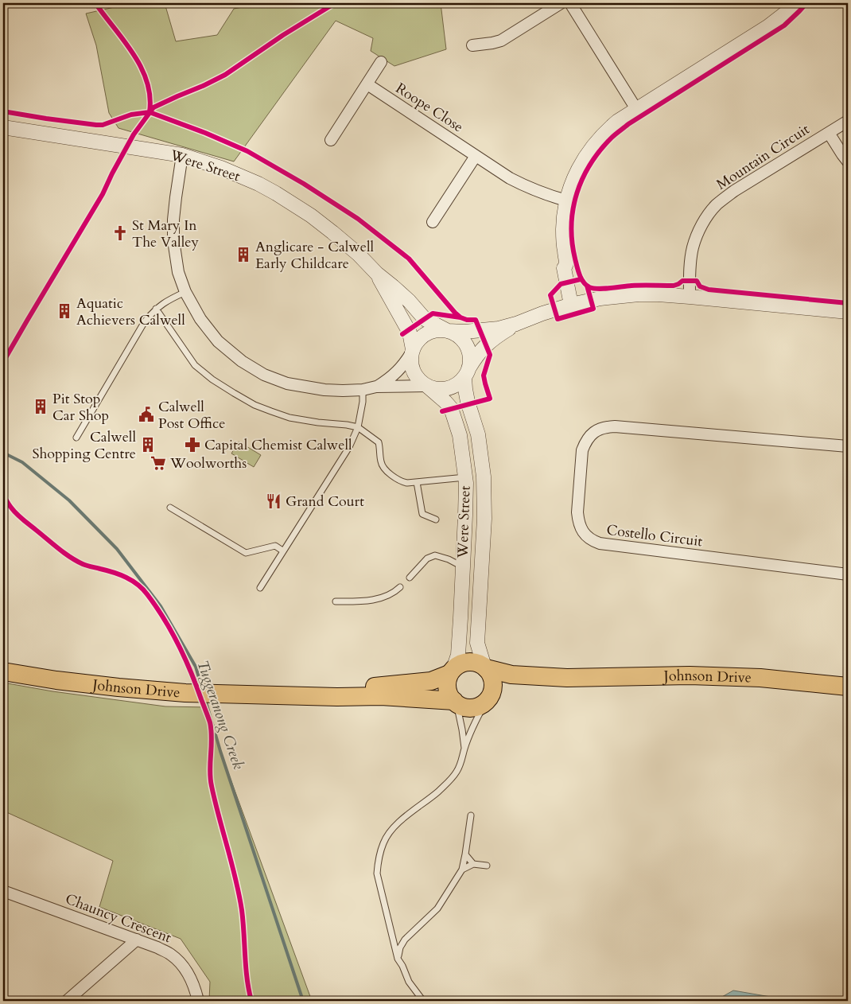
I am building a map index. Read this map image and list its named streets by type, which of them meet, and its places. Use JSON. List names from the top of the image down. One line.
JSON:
{"streets":{"main road":["Johnson Drive"],"street":["Roope Close","Mountain Circuit","Were Street","Costello Circuit","Chauncy Crescent"]},"crossings":[["Were Street","Johnson Drive"]],"water":["Tuggeranong Creek"],"places":{"church":["St Mary In The Valley"],"building":["Anglicare - Calwell Early Childcare","Aquatic Achievers Calwell","Pit Stop Car Shop","Calwell Shopping Centre"],"public building":["Calwell Post Office"],"pharmacy":["Capital Chemist Calwell"],"supermarket":["Woolworths"],"restaurant":["Grand Court"]}}
